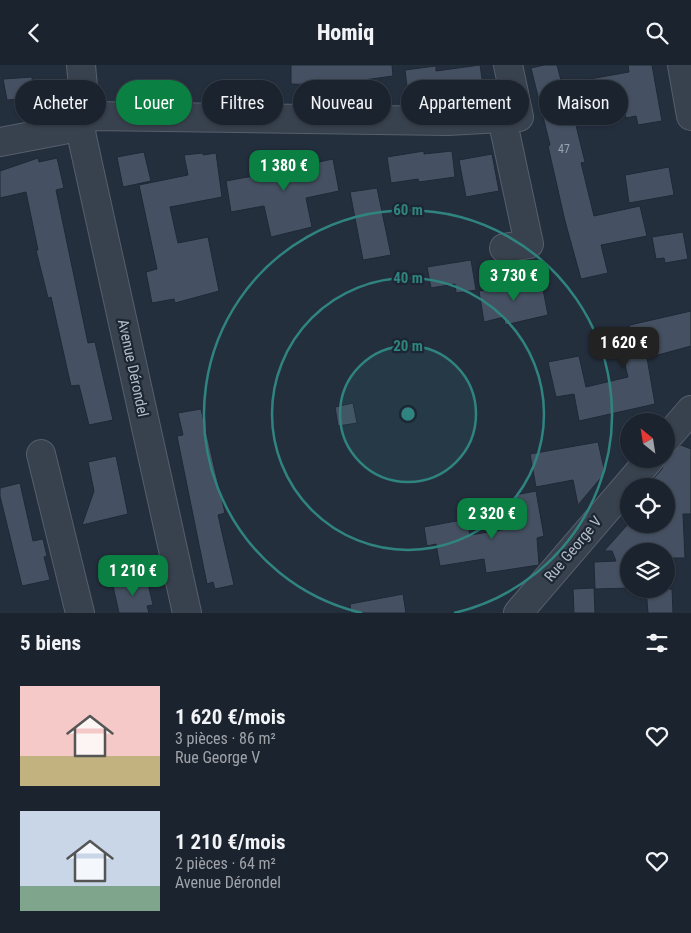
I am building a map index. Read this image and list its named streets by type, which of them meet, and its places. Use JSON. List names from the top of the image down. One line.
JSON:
{"streets":{"street":["Avenue Dérondel","Rue George V"]},"house_numbers":["47"],"north":"top left","page":{"header":"Homiq","chip":["Acheter","Louer","Filtres","Nouveau","Appartement","Maison"],"price":["1 380 €","3 730 €","1 620 €","2 320 €","1 210 €"],"heading":"5 biens","list":[{"name":"1 620 €/mois","note":"3 pièces · 86 m² · Rue George V"},{"name":"1 210 €/mois","note":"2 pièces · 64 m² · Avenue Dérondel"}]},"rings":["60 m","40 m","20 m"]}
